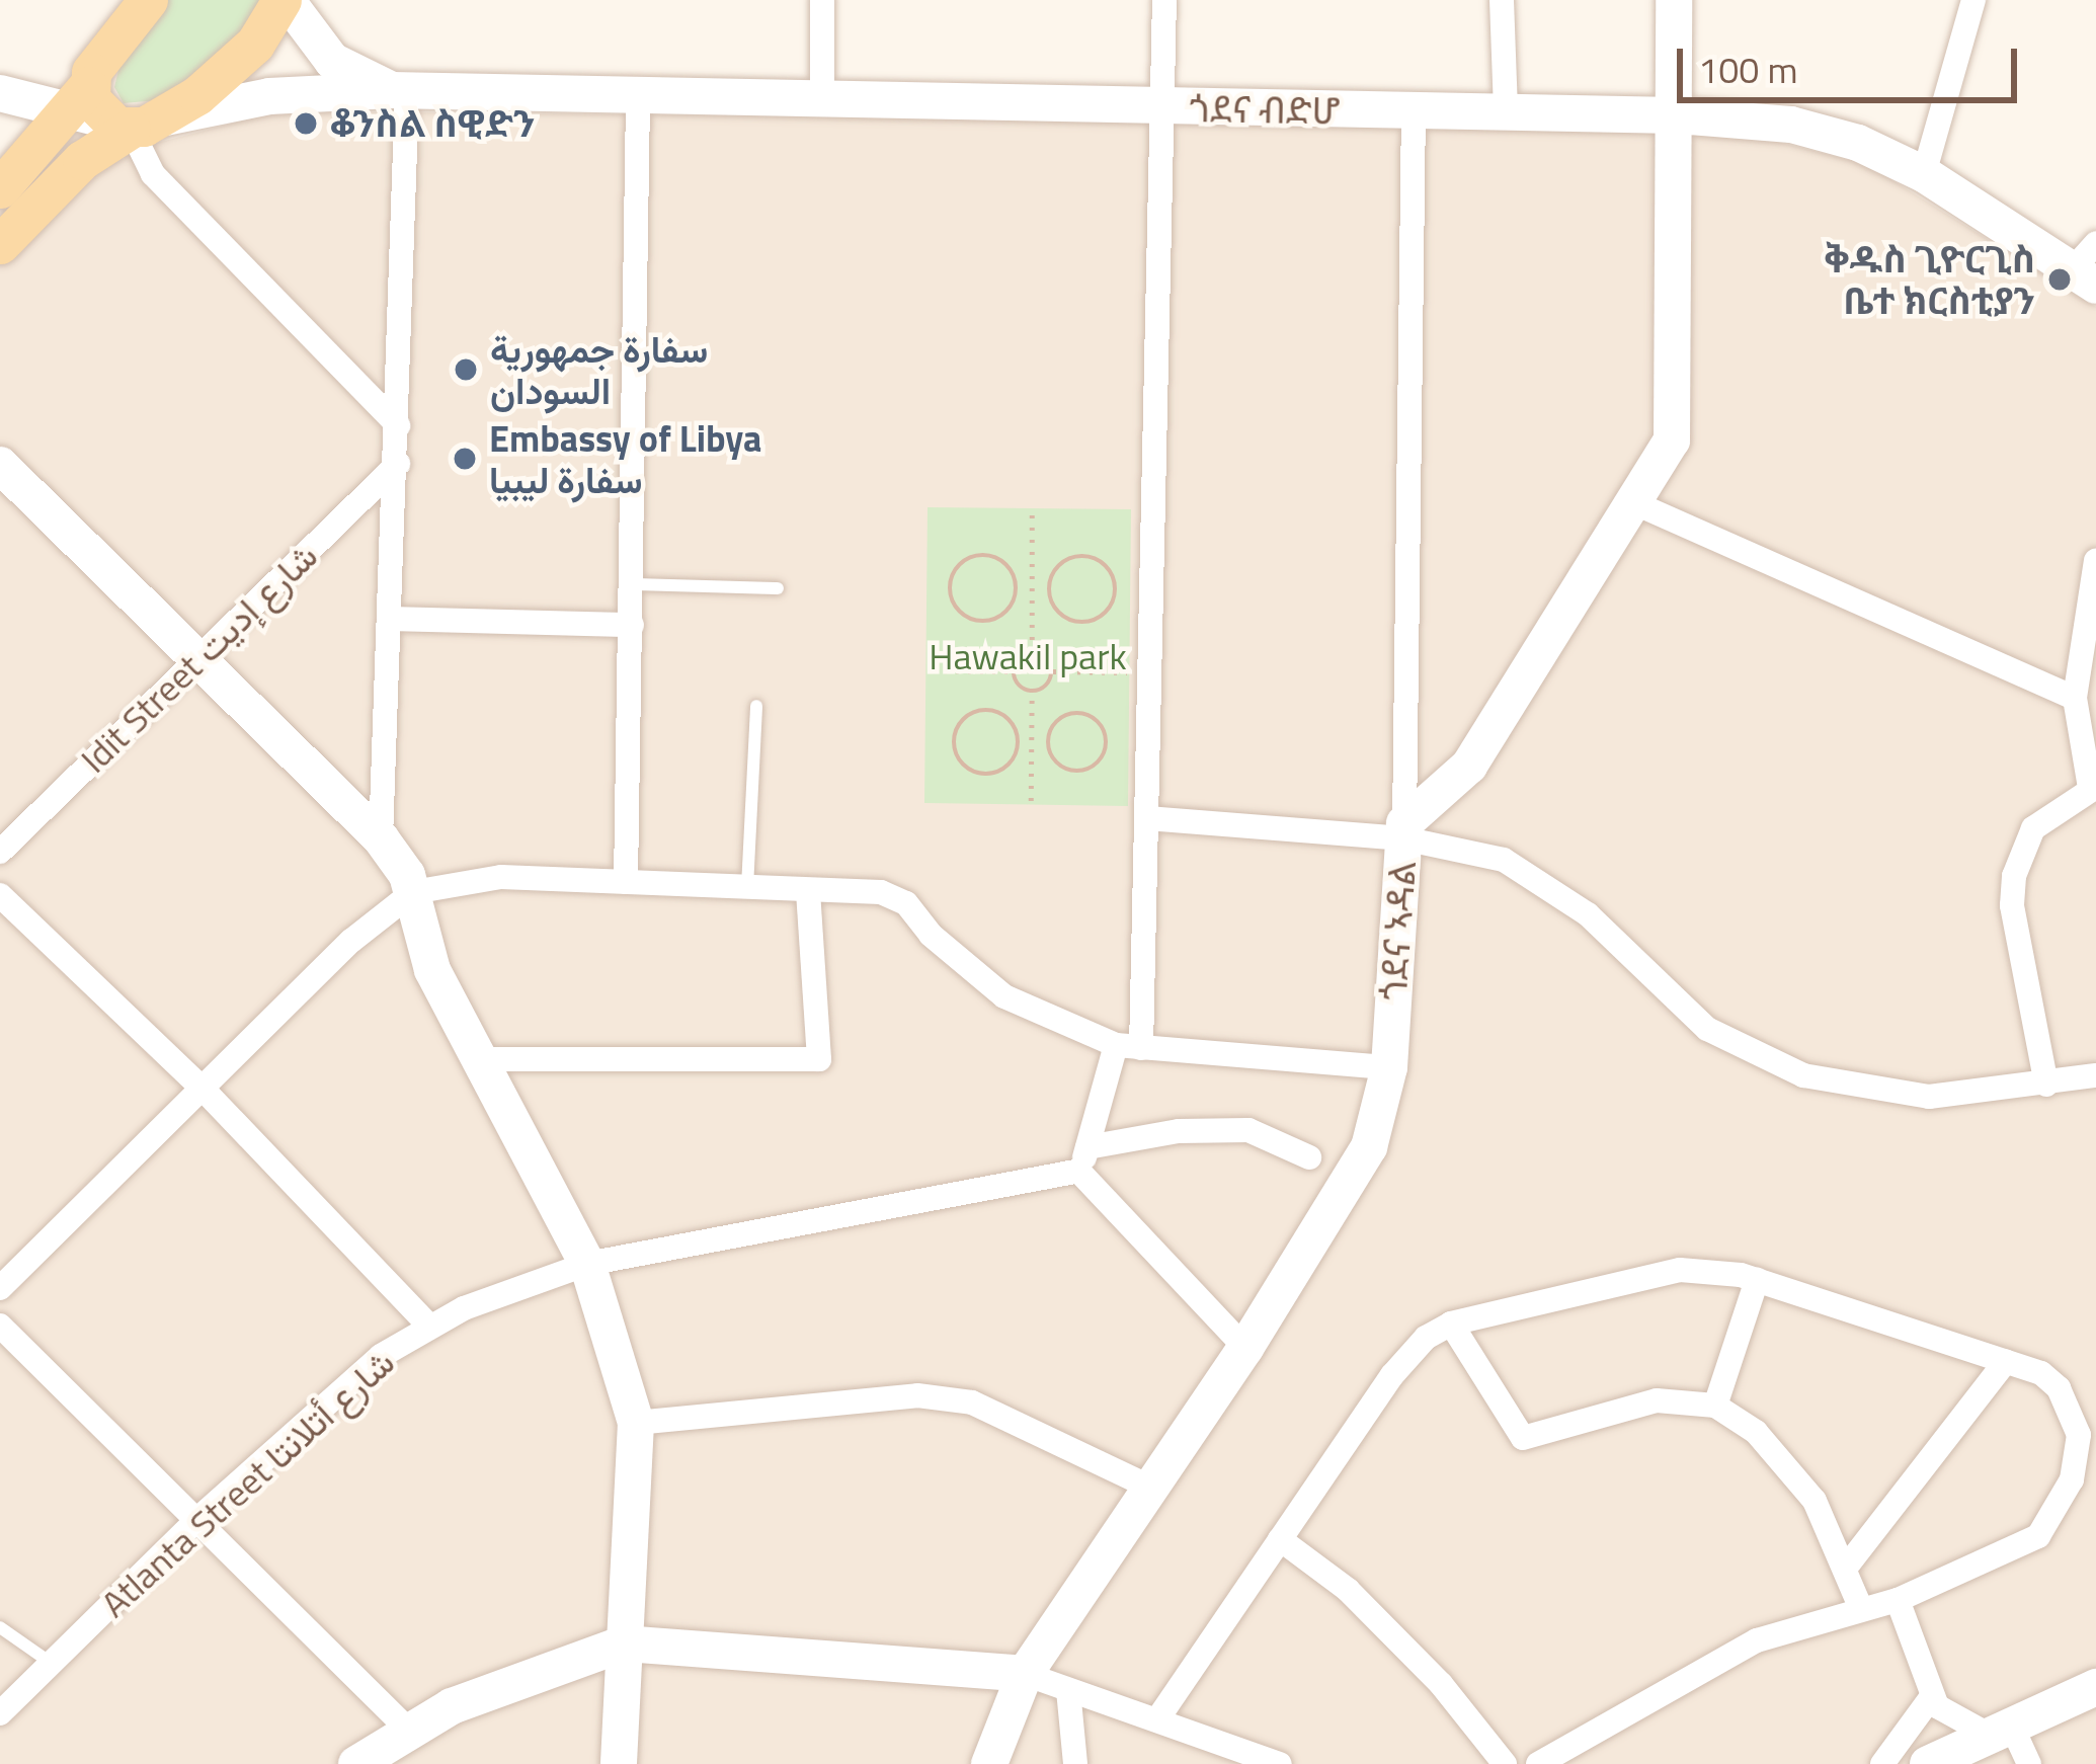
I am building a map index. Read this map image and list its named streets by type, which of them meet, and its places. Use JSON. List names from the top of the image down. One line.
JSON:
{"streets":{"street":["ጎደና ብድሆ","Idit Street شارع إديت","ጎደና ኣዳል","Atlanta Street شارع أتلانتا"]},"crossings":[["ጎደና ብድሆ","ጎደና ኣዳል"]],"parks":["Hawakil park"],"places":["ቆንስል ስዊድን","ቅዱስ ጊዮርጊስ ቤተ ክርስቲያን","سفارة جمهورية السودان","Embassy of Libya سفارة ليبيا"],"scale_bar":"100 m"}
